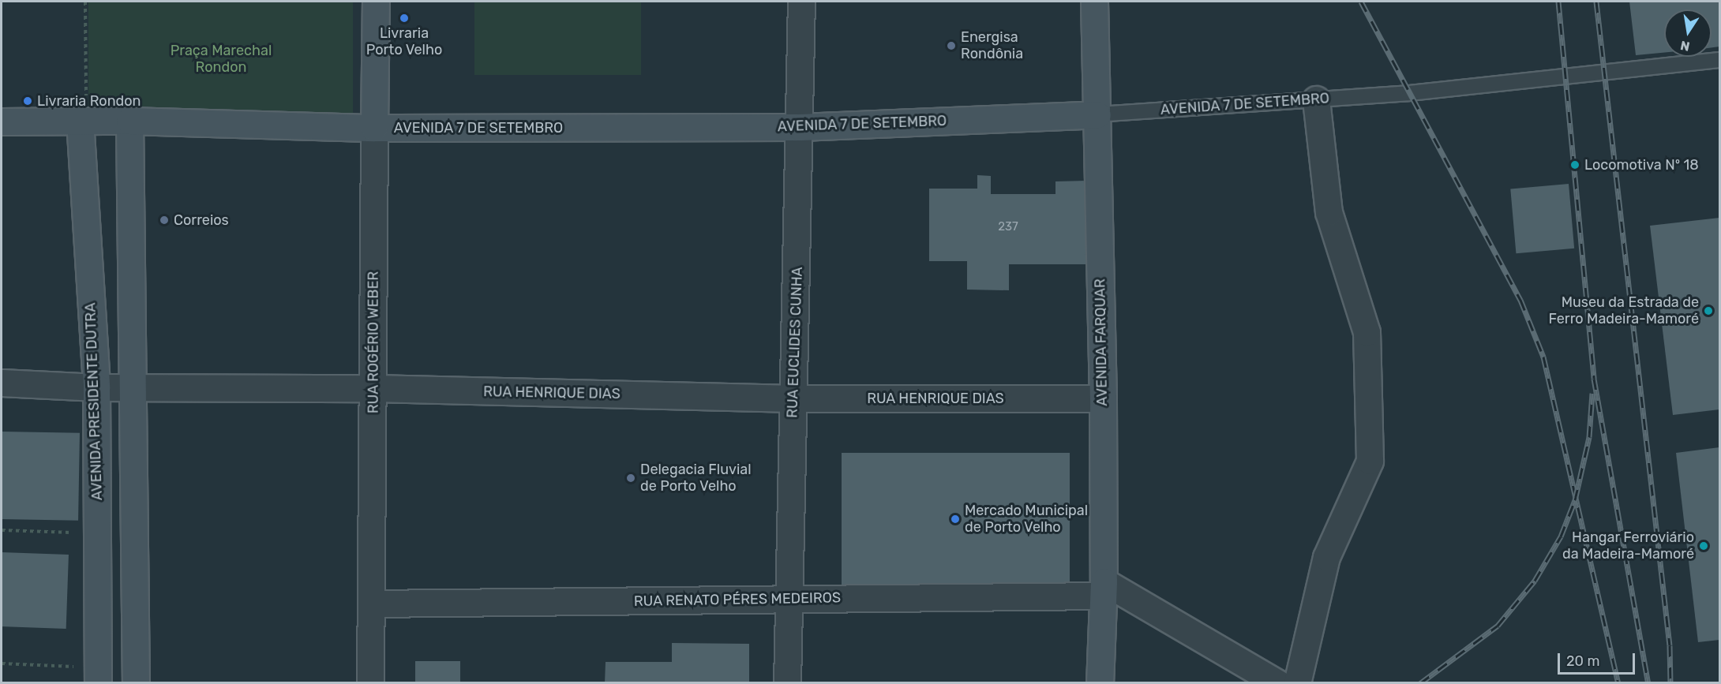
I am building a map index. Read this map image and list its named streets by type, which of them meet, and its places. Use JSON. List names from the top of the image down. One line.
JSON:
{"streets":{"street":["AVENIDA 7 DE SETEMBRO","RUA ROGÉRIO WEBER","RUA EUCLIDES CUNHA","AVENIDA FARQUAR","RUA HENRIQUE DIAS","AVENIDA PRESIDENTE DUTRA","RUA RENATO PÉRES MEDEIROS"]},"crossings":[["AVENIDA 7 DE SETEMBRO","RUA ROGÉRIO WEBER"],["AVENIDA 7 DE SETEMBRO","RUA EUCLIDES CUNHA"],["AVENIDA 7 DE SETEMBRO","AVENIDA FARQUAR"],["AVENIDA 7 DE SETEMBRO","AVENIDA PRESIDENTE DUTRA"],["RUA ROGÉRIO WEBER","RUA HENRIQUE DIAS"],["RUA ROGÉRIO WEBER","RUA RENATO PÉRES MEDEIROS"],["RUA EUCLIDES CUNHA","RUA HENRIQUE DIAS"],["RUA EUCLIDES CUNHA","RUA RENATO PÉRES MEDEIROS"],["AVENIDA FARQUAR","RUA HENRIQUE DIAS"],["AVENIDA FARQUAR","RUA RENATO PÉRES MEDEIROS"],["RUA HENRIQUE DIAS","AVENIDA PRESIDENTE DUTRA"]],"parks":["Praça Marechal Rondon"],"places":["Livraria Porto Velho","Energisa Rondônia","Livraria Rondon","Locomotiva Nº 18","Correios","Museu da Estrada de Ferro Madeira-Mamoré","Delegacia Fluvial de Porto Velho","Mercado Municipal de Porto Velho","Hangar Ferroviário da Madeira-Mamoré"],"house_numbers":["237"],"scale_bar":"20 m","north":"bottom"}
